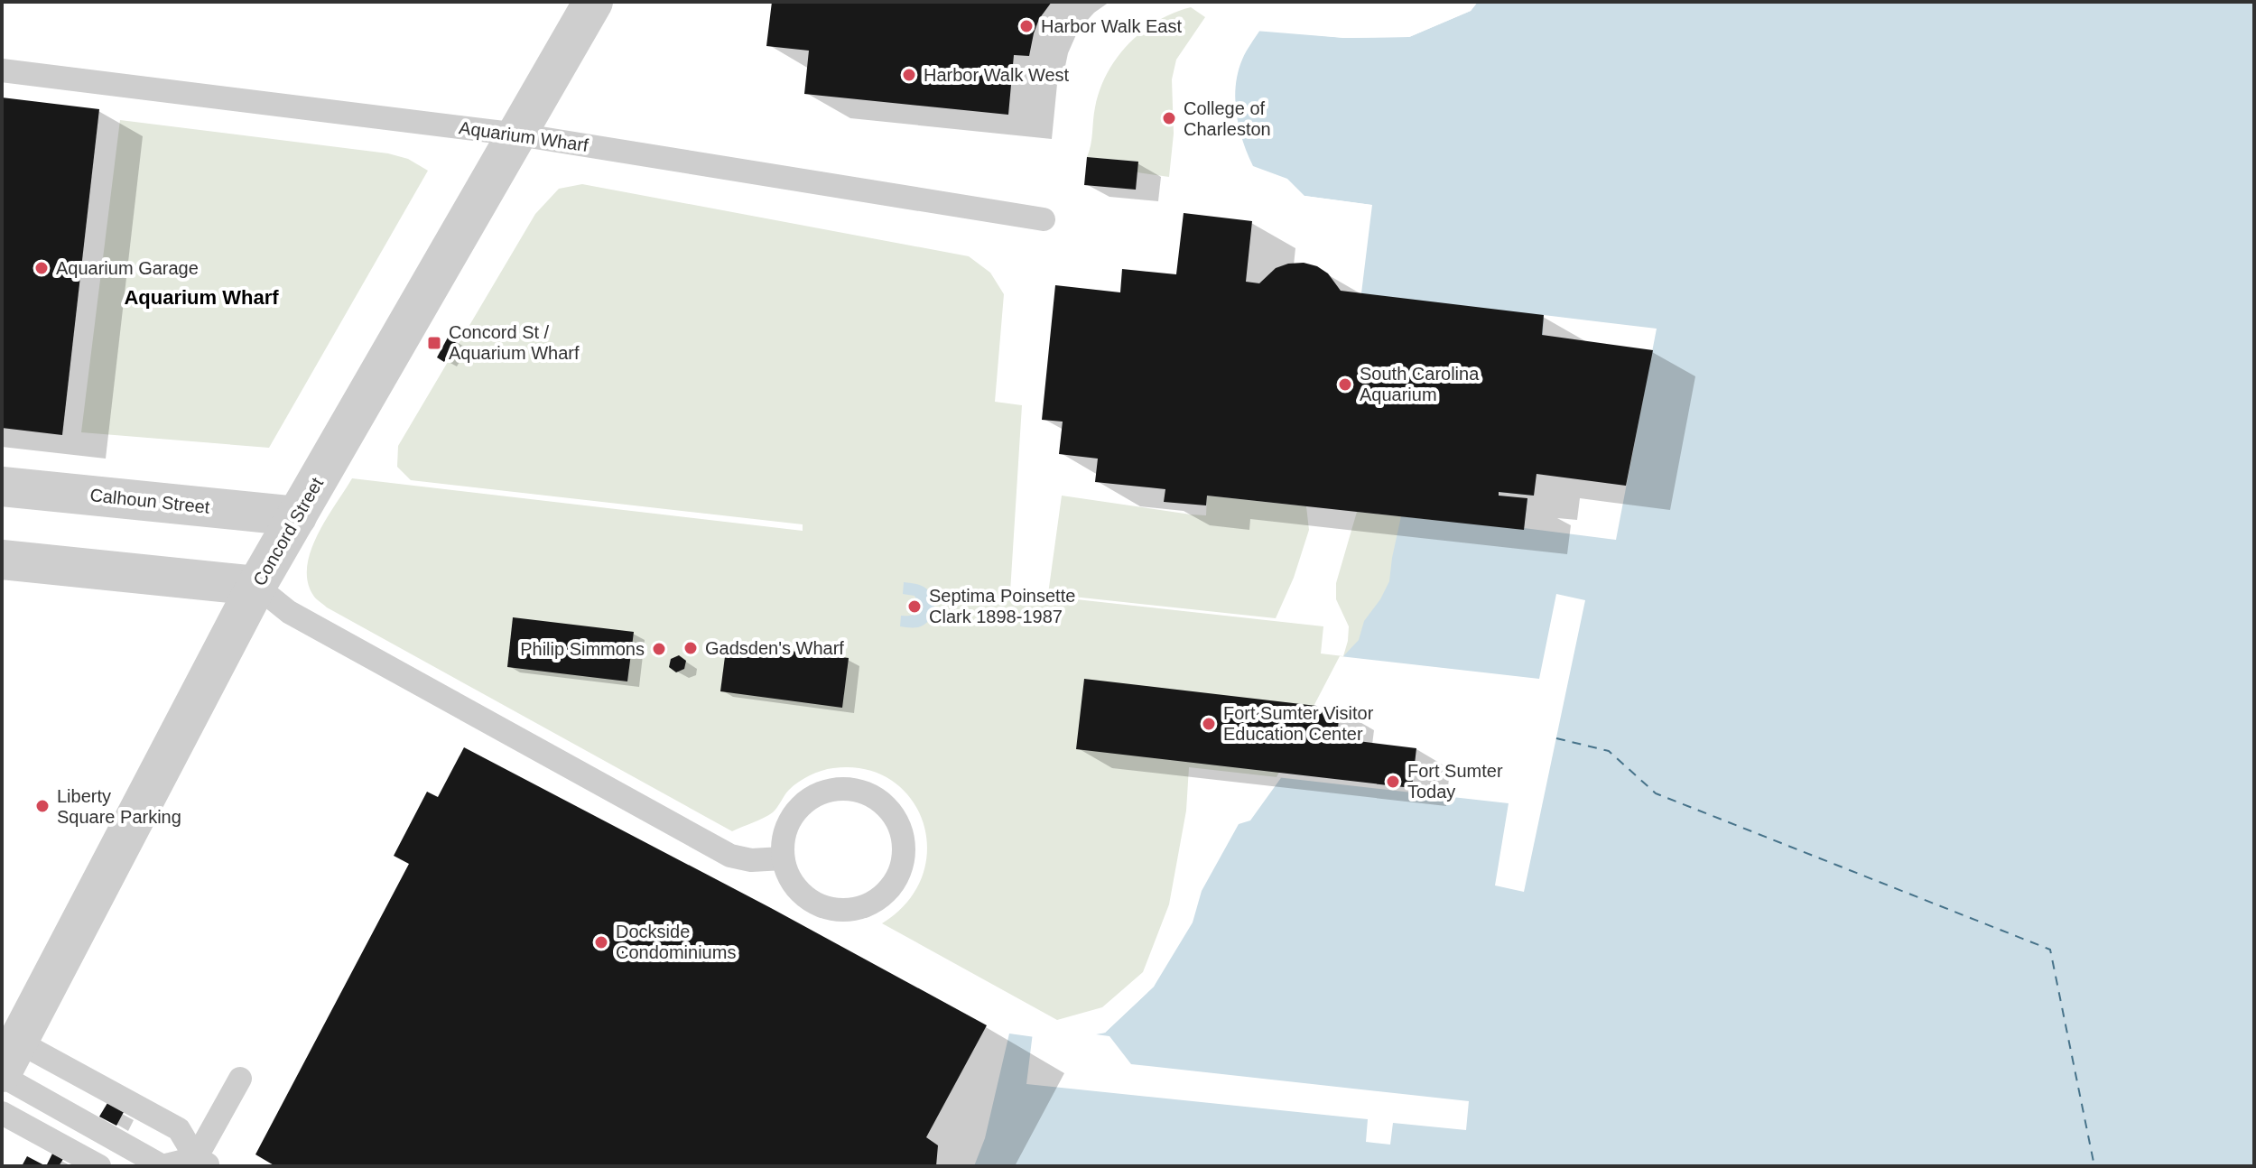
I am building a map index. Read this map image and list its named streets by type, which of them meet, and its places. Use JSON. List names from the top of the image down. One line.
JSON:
{"streets":{"street":["Calhoun Street","Concord Street"],"lane":["Aquarium Wharf"]},"crossings":[["Aquarium Wharf","Concord Street"],["Calhoun Street","Concord Street"]],"districts":["Aquarium Wharf"],"places":{"other":["Harbor Walk East","Harbor Walk West","College of Charleston","Aquarium Garage","South Carolina Aquarium","Septima Poinsette Clark 1898-1987","Gadsden's Wharf","Philip Simmons","Fort Sumter Visitor Education Center","Fort Sumter Today","Liberty Square Parking","Dockside Condominiums"],"transit":["Concord St / Aquarium Wharf"]}}
